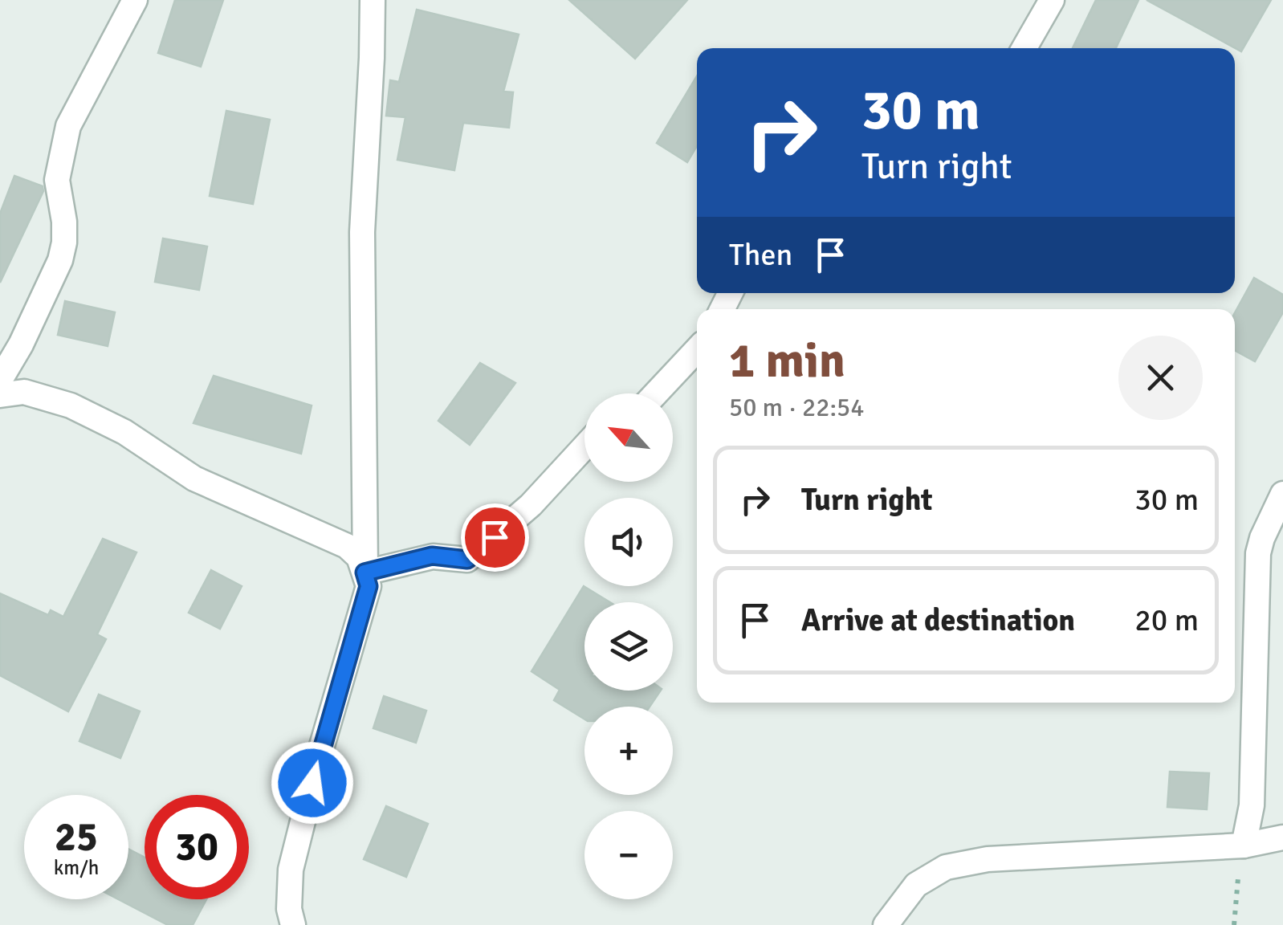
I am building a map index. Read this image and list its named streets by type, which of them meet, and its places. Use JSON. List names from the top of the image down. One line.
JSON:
{"north":"top left","page":{"turn":["30 m","Turn right"],"then":"Then","heading":["1 min","50 m · 22:54"],"map_buttons":["+","−"],"list":[{"name":"Turn right","value":"30 m"},{"name":"Arrive at destination","value":"20 m"}],"speed":"25 km/h","limit":"30"}}
